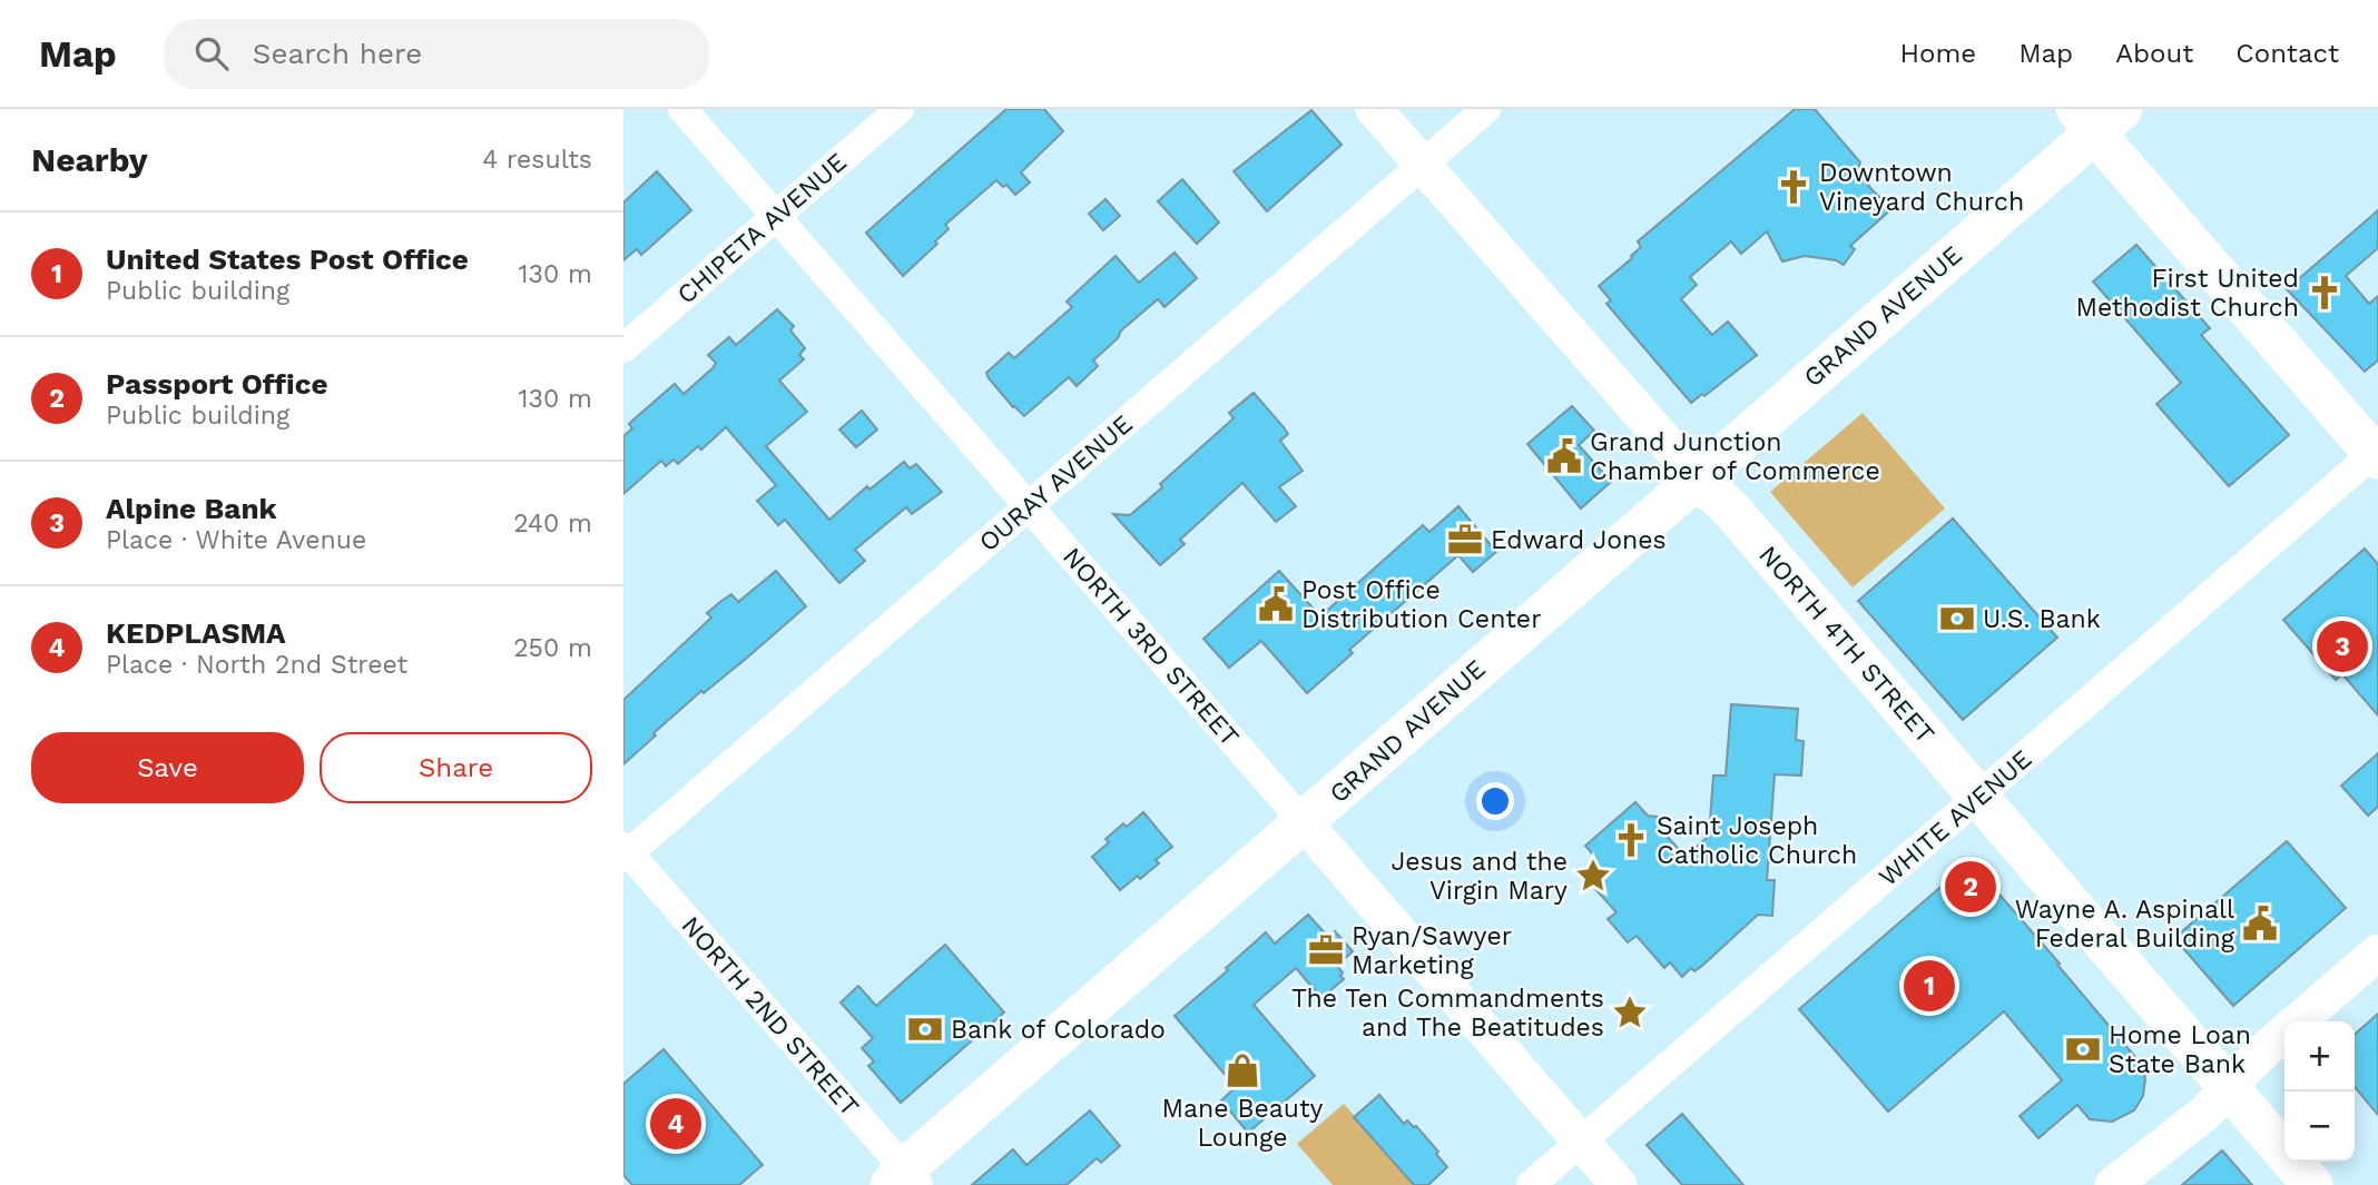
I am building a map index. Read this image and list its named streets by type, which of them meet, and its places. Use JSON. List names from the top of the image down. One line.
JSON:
{"streets":{"main road":["GRAND AVENUE","NORTH 4TH STREET"],"street":["CHIPETA AVENUE","OURAY AVENUE","NORTH 3RD STREET","WHITE AVENUE","NORTH 2ND STREET"]},"crossings":[["CHIPETA AVENUE","NORTH 3RD STREET"],["GRAND AVENUE","NORTH 4TH STREET"],["GRAND AVENUE","NORTH 3RD STREET"],["GRAND AVENUE","NORTH 2ND STREET"],["OURAY AVENUE","NORTH 4TH STREET"],["OURAY AVENUE","NORTH 3RD STREET"],["OURAY AVENUE","NORTH 2ND STREET"],["NORTH 4TH STREET","WHITE AVENUE"],["NORTH 3RD STREET","WHITE AVENUE"]],"places":{"church":["Downtown Vineyard Church","First United Methodist Church","Saint Joseph Catholic Church"],"public building":["Grand Junction Chamber of Commerce","Post Office Distribution Center","Wayne A. Aspinall Federal Building"],"office":["Edward Jones","Ryan/Sawyer Marketing"],"bank":["U.S. Bank","Bank of Colorado","Home Loan State Bank"],"place":["Jesus and the Virgin Mary","The Ten Commandments and The Beatitudes"],"shop":["Mane Beauty Lounge"]},"page":{"header":"Map","search":"Search here","nav":["Home","Map","About","Contact"],"heading":["Nearby","4 results"],"list":[{"mark":"1","name":"United States Post Office","note":"Public building","value":"130 m"},{"mark":"2","name":"Passport Office","note":"Public building","value":"130 m"},{"mark":"3","name":"Alpine Bank","note":"Place · White Avenue","value":"240 m"},{"mark":"4","name":"KEDPLASMA","note":"Place · North 2nd Street","value":"250 m"}],"pins":["3","2","1","4"],"buttons":["Save","Share"],"map_buttons":["+","−"]}}
